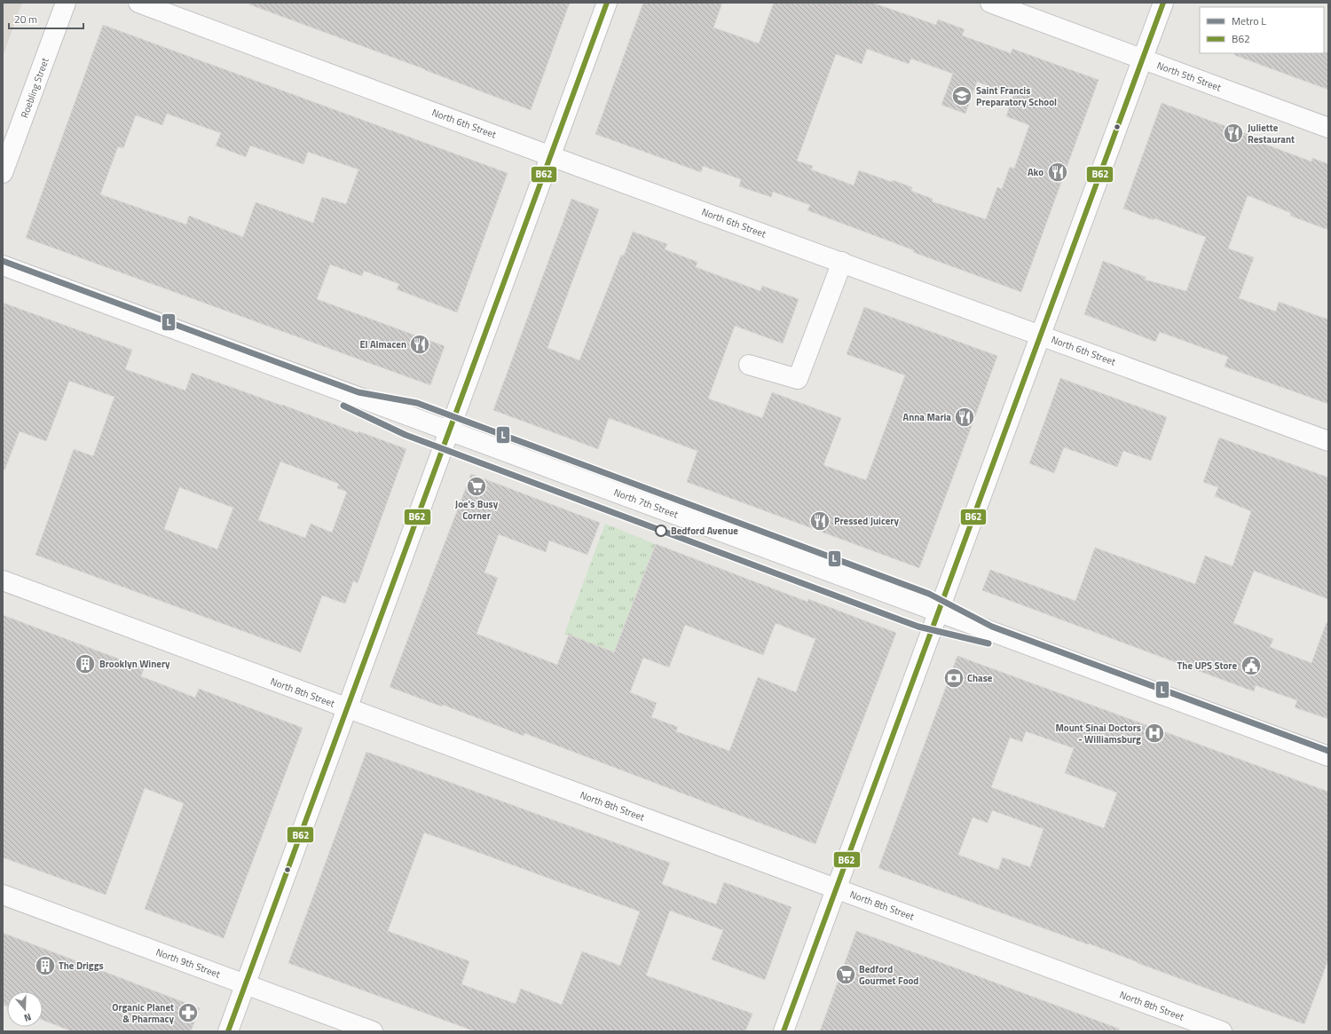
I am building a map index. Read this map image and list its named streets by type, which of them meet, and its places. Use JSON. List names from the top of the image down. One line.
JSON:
{"streets":{"street":["North 5th Street","Roebling Street","North 6th Street","North 7th Street","North 8th Street","North 9th Street"]},"places":{"school or university":["Saint Francis Preparatory School"],"restaurant":["Juliette Restaurant","Ako","El Almacen","Anna Maria","Pressed Juicery"],"supermarket":["Joe's Busy Corner","Bedford Gourmet Food"],"other":["Bedford Avenue"],"building":["Brooklyn Winery","The Driggs"],"public building":["The UPS Store"],"bank":["Chase"],"hospital":["Mount Sinai Doctors - Williamsburg"],"pharmacy":["Organic Planet & Pharmacy"]},"lines":["transit line B62","metro line L"],"legend":["Metro L","B62"],"scale_bar":"20 m","north":"bottom"}
